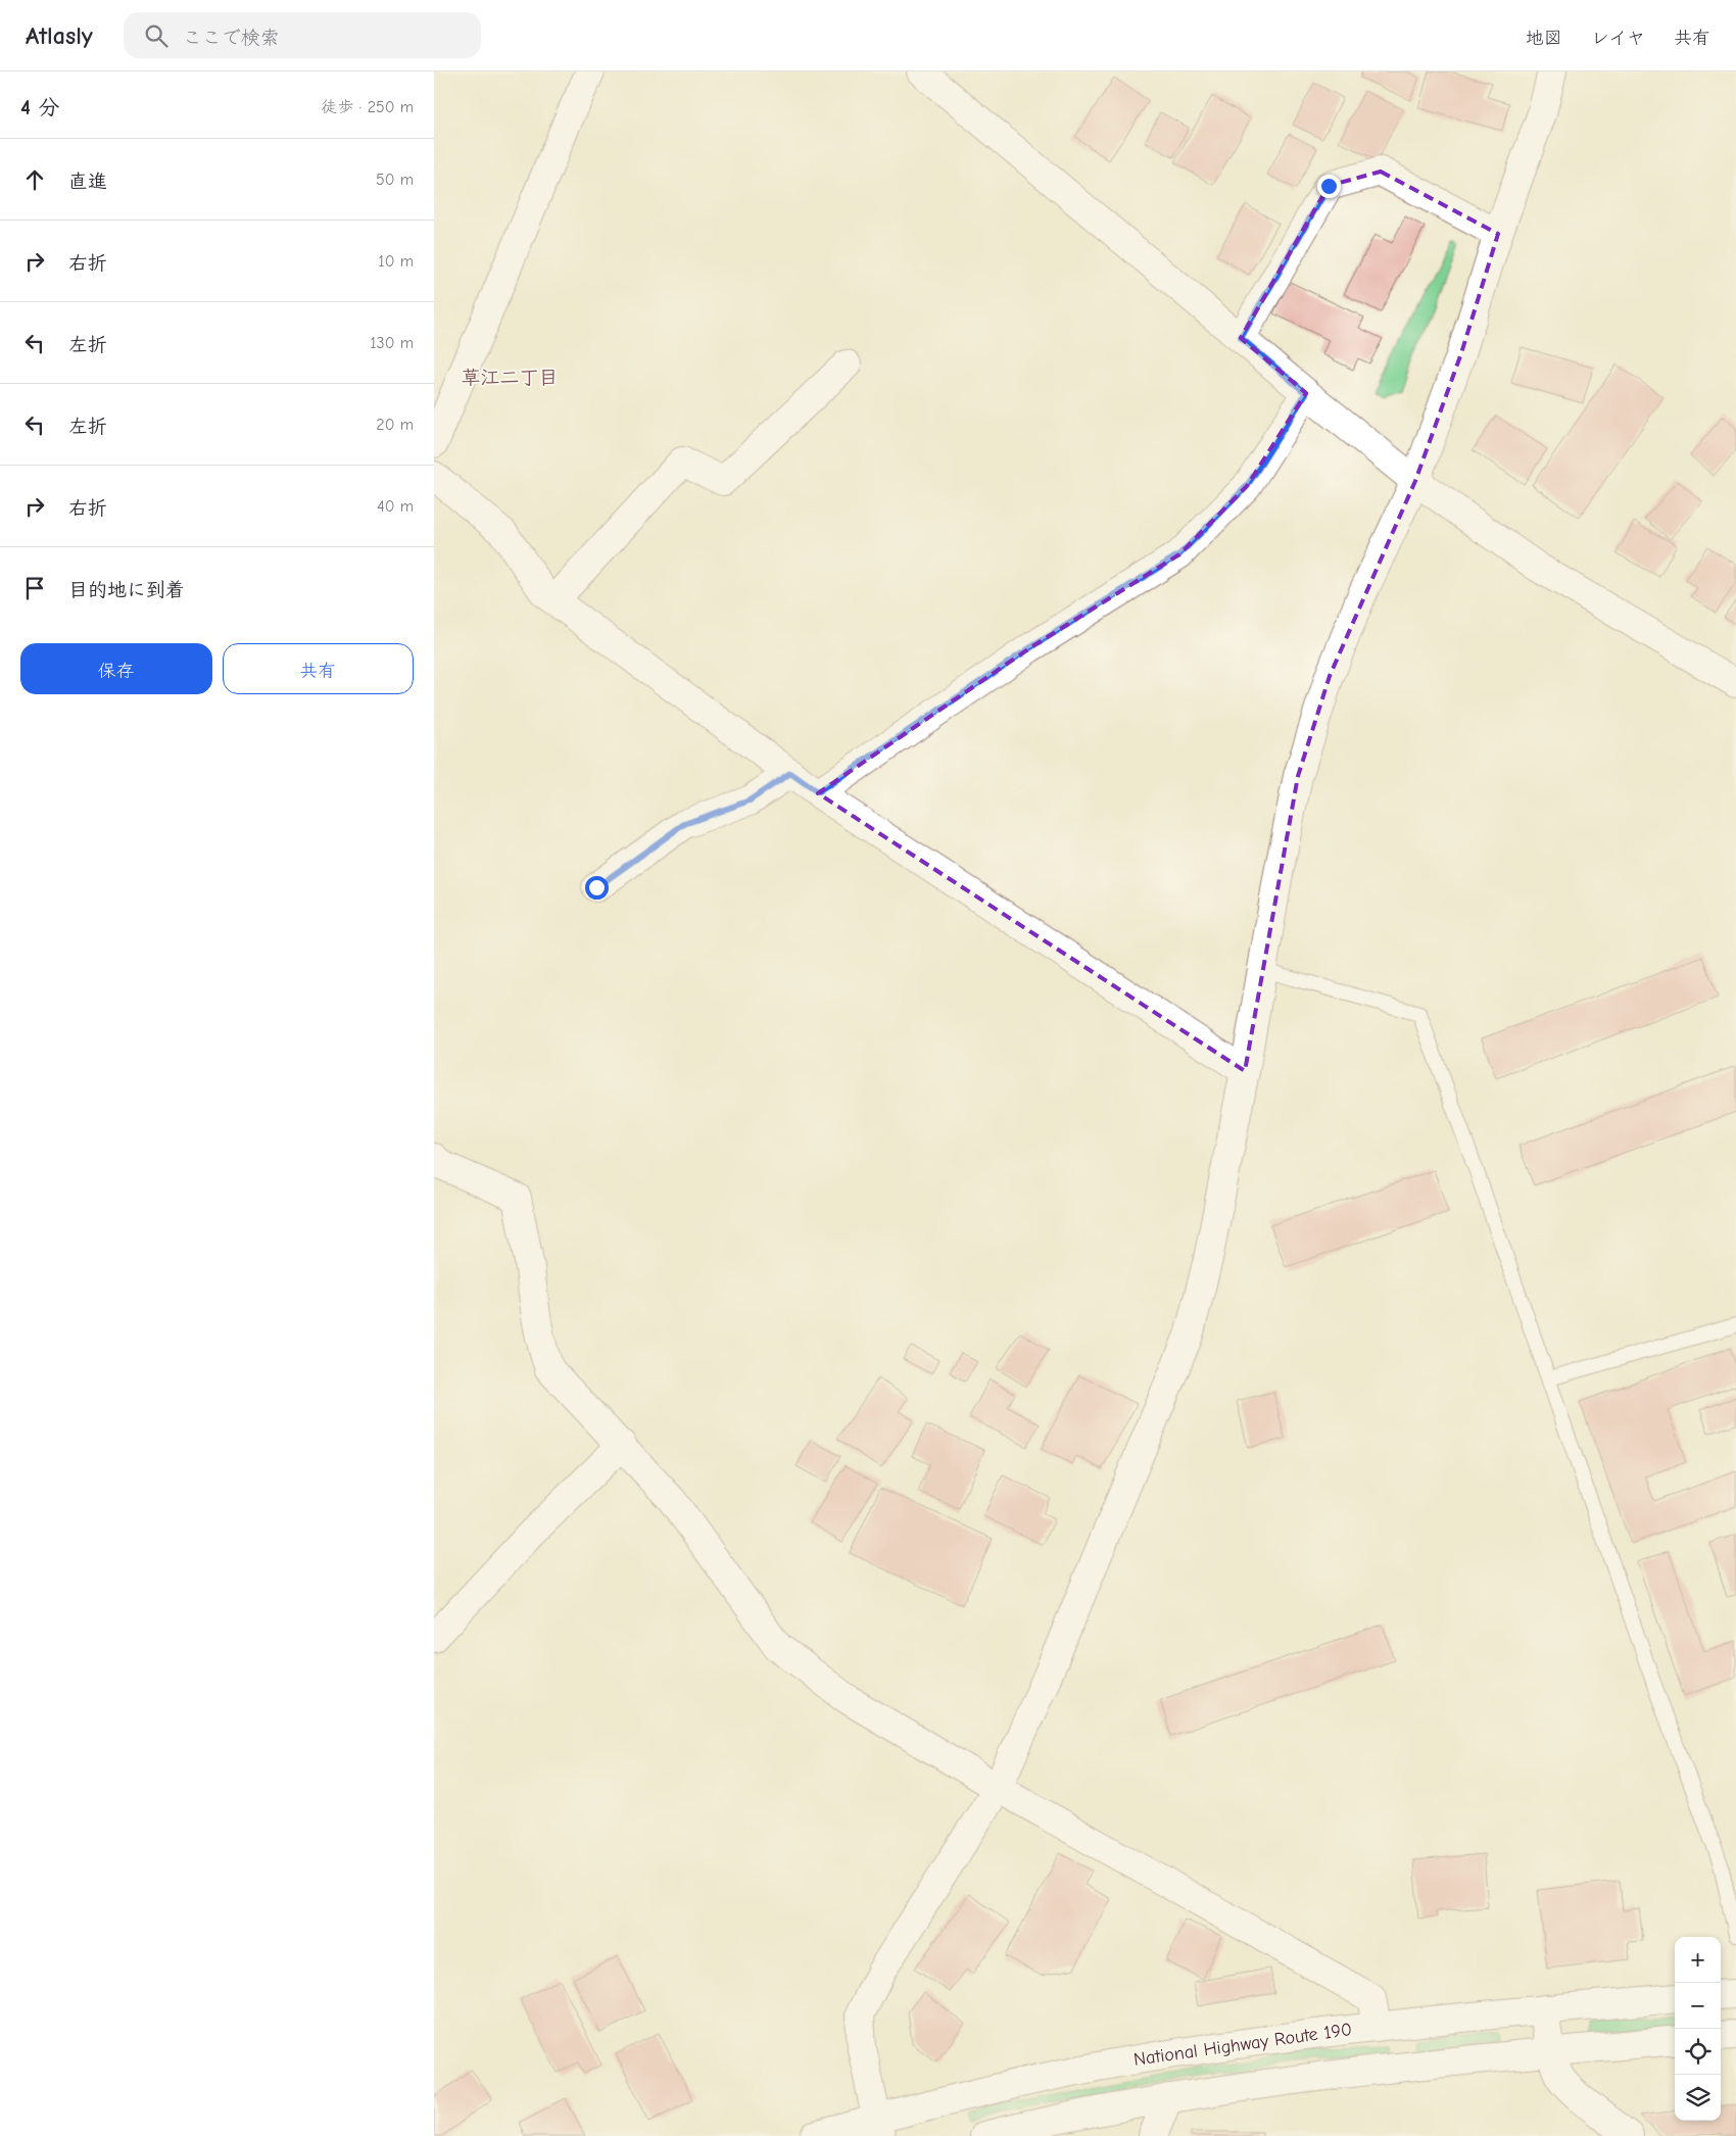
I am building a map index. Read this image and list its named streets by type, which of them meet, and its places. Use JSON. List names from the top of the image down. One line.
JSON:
{"streets":{"main road":["National Highway Route 190"]},"districts":["草江二丁目"],"page":{"header":"Atlasly","search":"ここで検索","nav":["地図","レイヤ","共有"],"heading":["4 分","徒歩 · 250 m"],"list":[["直進","50 m"],["右折","10 m"],["左折","130 m"],["左折","20 m"],["右折","40 m"],"目的地に到着"],"buttons":["保存","共有"],"map_buttons":["+","−"]}}
